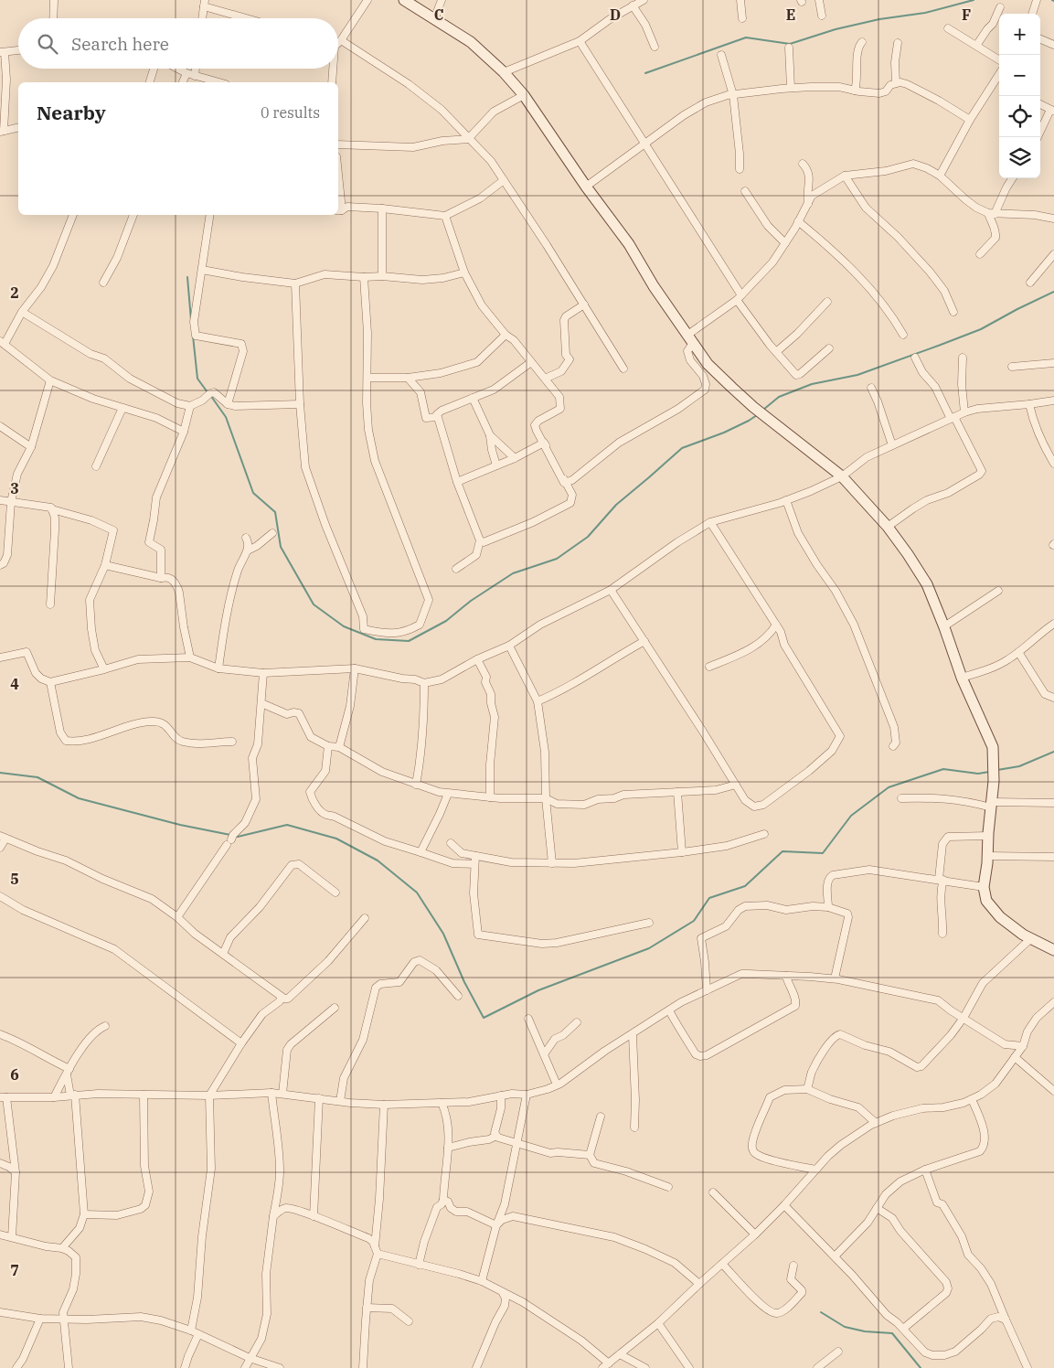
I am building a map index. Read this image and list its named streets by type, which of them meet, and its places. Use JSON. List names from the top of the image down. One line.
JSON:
{"page":{"map_buttons":["+","−"],"search":"Search here","heading":["Nearby","0 results"]},"grid":{"columns":["C","D","E","F"],"rows":["2","3","4","5","6","7"]}}
